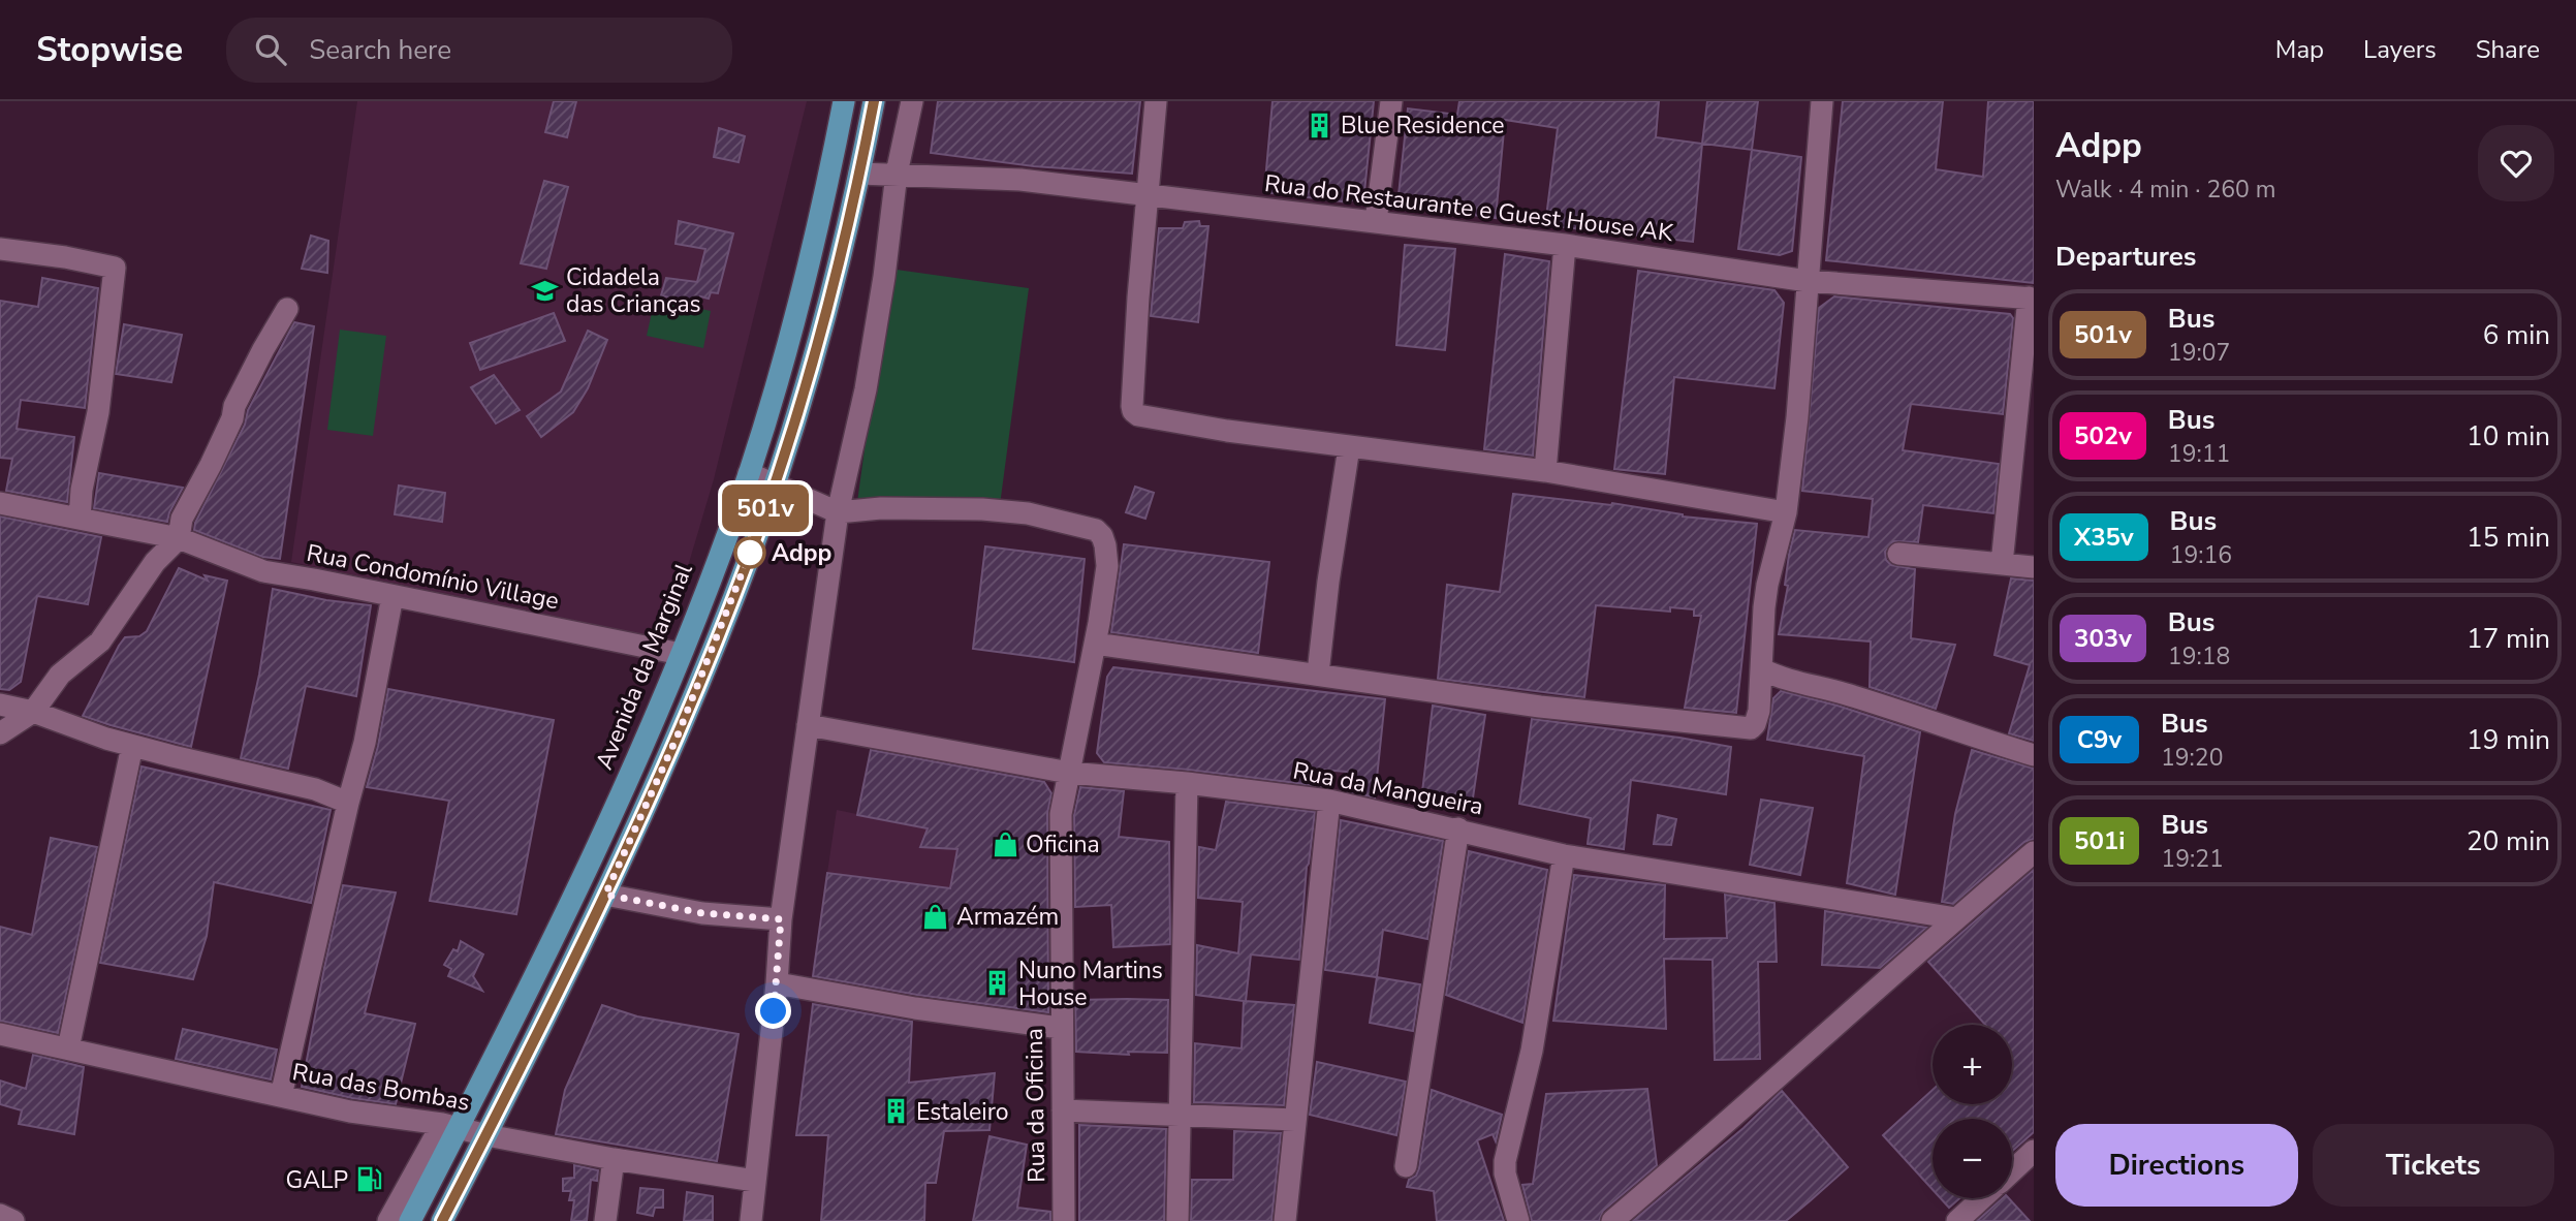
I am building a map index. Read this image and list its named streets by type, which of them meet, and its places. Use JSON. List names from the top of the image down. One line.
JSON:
{"streets":{"main road":["Avenida da Marginal"],"street":["Rua do Restaurante e Guest House AK","Rua Condomínio Village","Rua da Mangueira","Rua das Bombas","Rua da Oficina"]},"crossings":[["Rua Condomínio Village","Avenida da Marginal"],["Avenida da Marginal","Rua das Bombas"],["Rua da Mangueira","Rua da Oficina"]],"places":{"building":["Blue Residence","Nuno Martins House","Estaleiro"],"school or university":["Cidadela das Crianças"],"other":["Adpp"],"shop":["Oficina","Armazém"],"fuel station":["GALP"]},"lines":["bus line 501v"],"page":{"header":"Stopwise","search":"Search here","nav":["Map","Layers","Share"],"on_map":"501v","heading":[["Adpp","Walk · 4 min · 260 m"],"Departures"],"list":[{"mark":"501v","name":"Bus","note":"19:07","value":"6 min"},{"mark":"502v","name":"Bus","note":"19:11","value":"10 min"},{"mark":"X35v","name":"Bus","note":"19:16","value":"15 min"},{"mark":"303v","name":"Bus","note":"19:18","value":"17 min"},{"mark":"C9v","name":"Bus","note":"19:20","value":"19 min"},{"mark":"501i","name":"Bus","note":"19:21","value":"20 min"}],"map_buttons":["+","−"],"buttons":["Directions","Tickets"]}}
